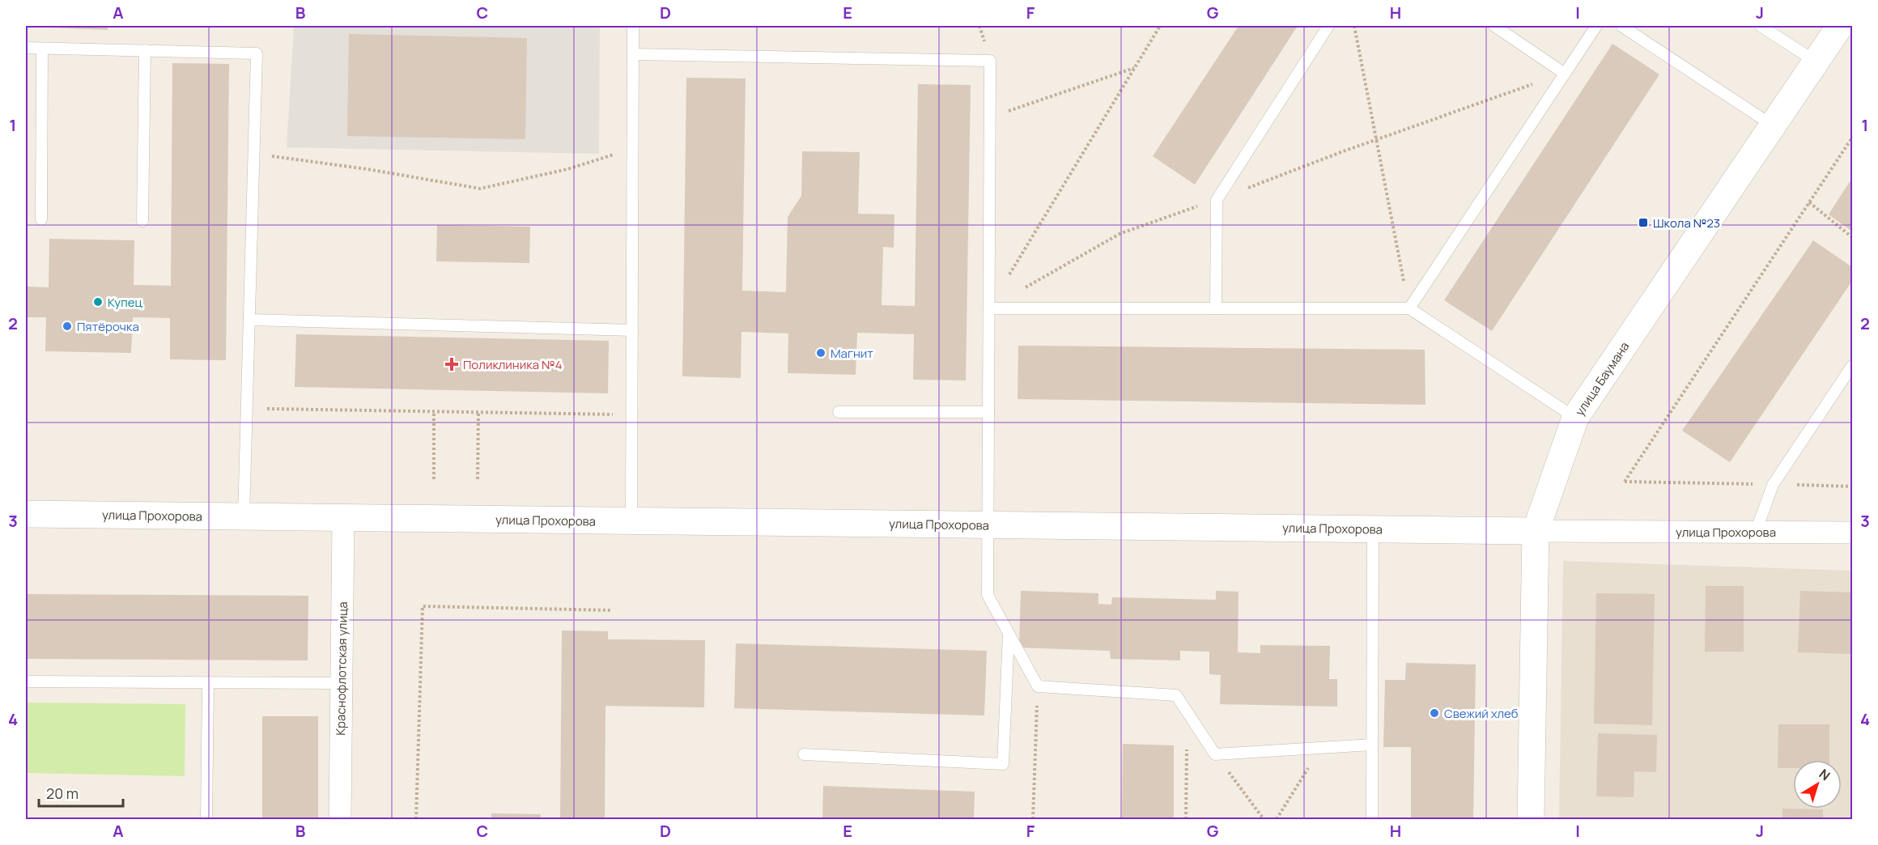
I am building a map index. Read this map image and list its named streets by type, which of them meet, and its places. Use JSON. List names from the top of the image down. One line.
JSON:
{"streets":{"street":["улица Баумана","улица Прохорова","Краснофлотская улица"]},"crossings":[["улица Баумана","улица Прохорова"],["улица Прохорова","Краснофлотская улица"]],"places":{"transit":["Школа №23"],"other":["Купец","Пятёрочка","Магнит","Свежий хлеб"],"health":["Поликлиника №4"]},"scale_bar":"20 m","north":"top right","grid":{"columns":["A","B","C","D","E","F","G","H","I","J"],"rows":["1","2","3","4"]}}
